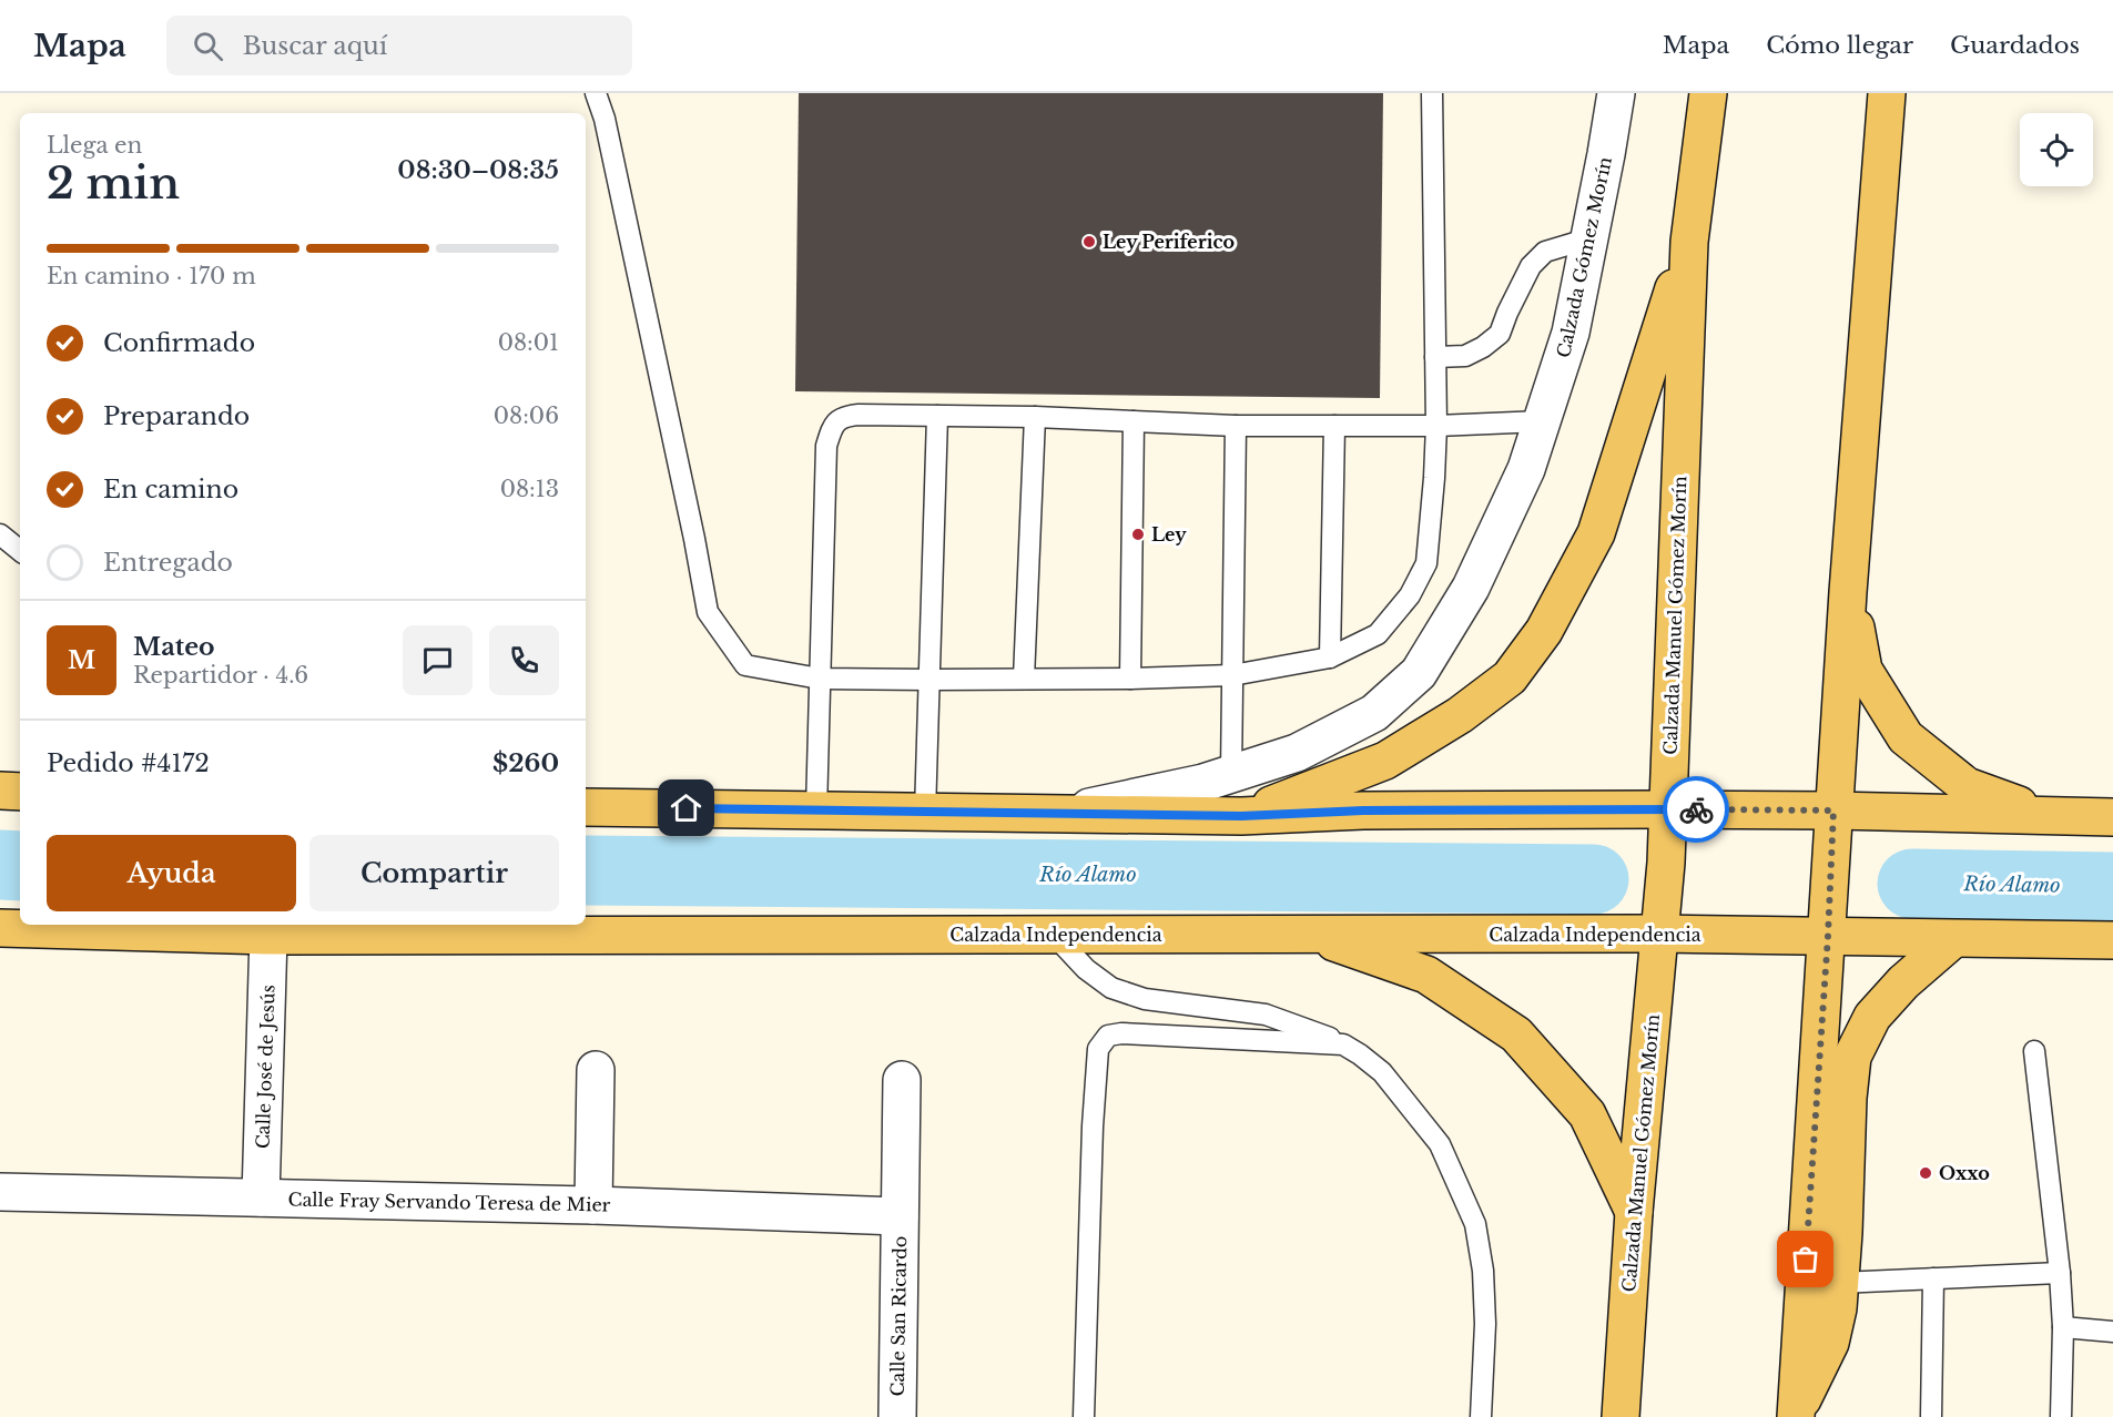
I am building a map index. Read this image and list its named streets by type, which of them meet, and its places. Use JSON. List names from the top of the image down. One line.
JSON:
{"streets":{"main road":["Calzada Manuel Gómez Morín","Calzada Independencia"],"street":["Calzada Gómez Morín","Calle José de Jesús","Calle Fray Servando Teresa de Mier","Calle San Ricardo"]},"crossings":[["Calzada Manuel Gómez Morín","Calzada Independencia"],["Calzada Independencia","Calle José de Jesús"],["Calle José de Jesús","Calle Fray Servando Teresa de Mier"],["Calle Fray Servando Teresa de Mier","Calle San Ricardo"]],"water":["Río Alamo"],"places":["Ley Periferico","Ley","Oxxo"],"page":{"header":"Mapa","search":"Buscar aquí","nav":["Mapa","Cómo llegar","Guardados"],"heading":["2 min","Llega en","08:30–08:35"],"panel":["Mateo","Repartidor · 4.6","Pedido #4172","$260"],"bar":"En camino · 170 m","list":[["Confirmado","08:01"],["Preparando","08:06"],["En camino","08:13"],"Entregado"],"round":"M","buttons":["Ayuda","Compartir"]}}
